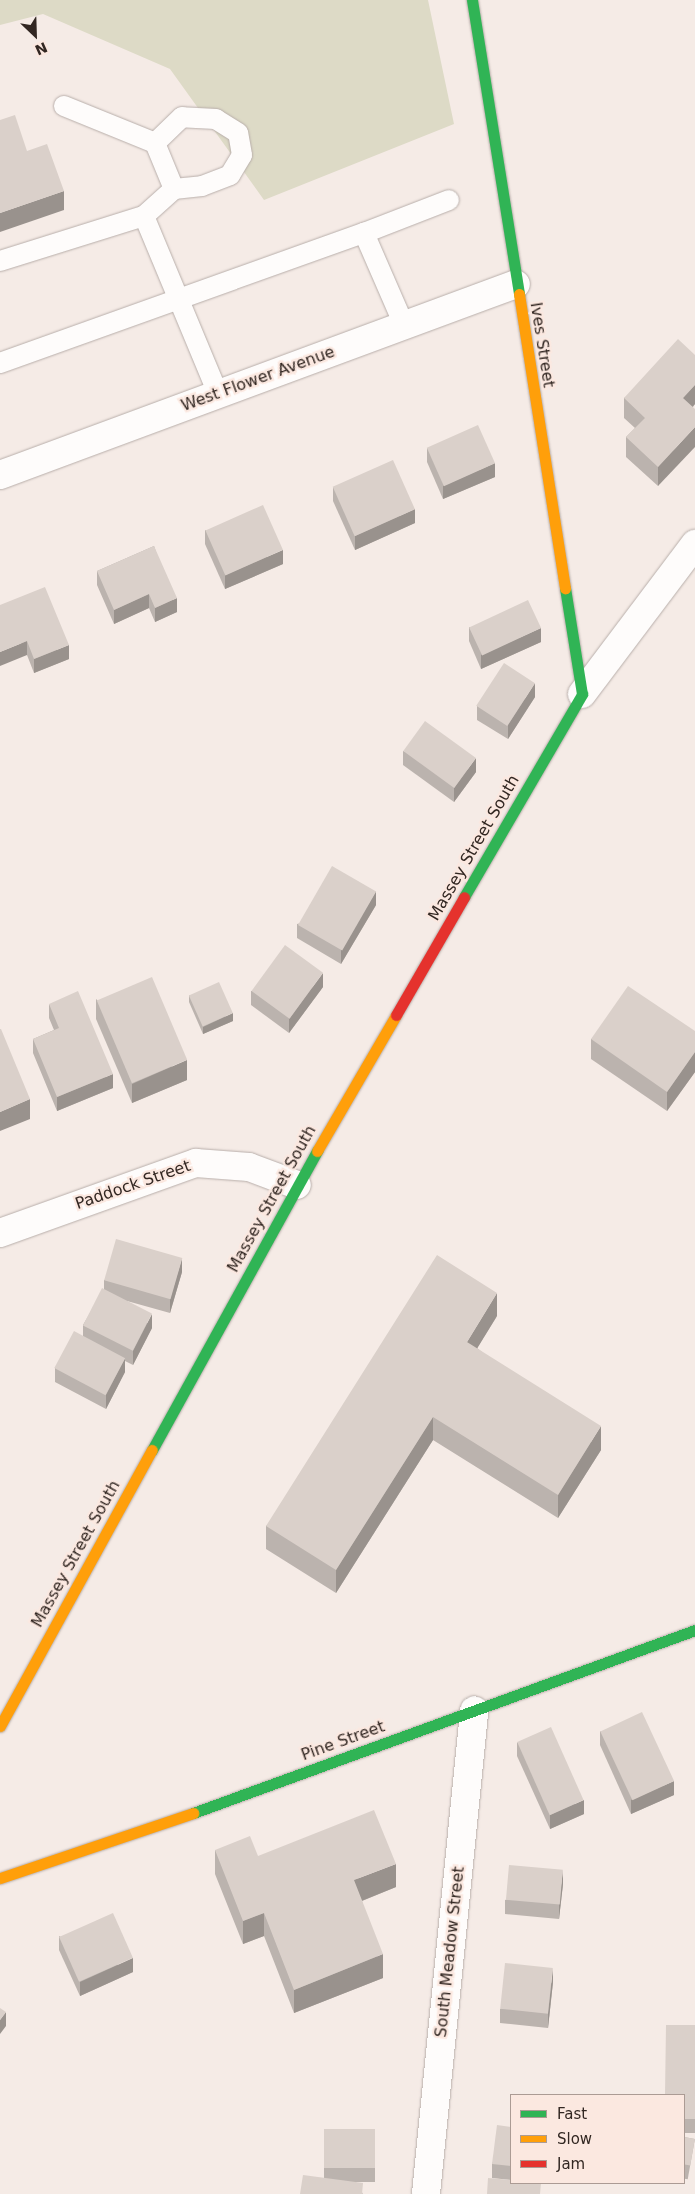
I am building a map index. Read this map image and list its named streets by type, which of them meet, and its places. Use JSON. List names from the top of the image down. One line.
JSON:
{"streets":{"street":["Ives Street","West Flower Avenue","Massey Street South","Paddock Street","Pine Street","South Meadow Street"]},"crossings":[["Ives Street","West Flower Avenue"],["Ives Street","Massey Street South"],["Massey Street South","Paddock Street"],["Pine Street","South Meadow Street"]],"legend":["Fast","Slow","Jam"],"north":"bottom right"}
